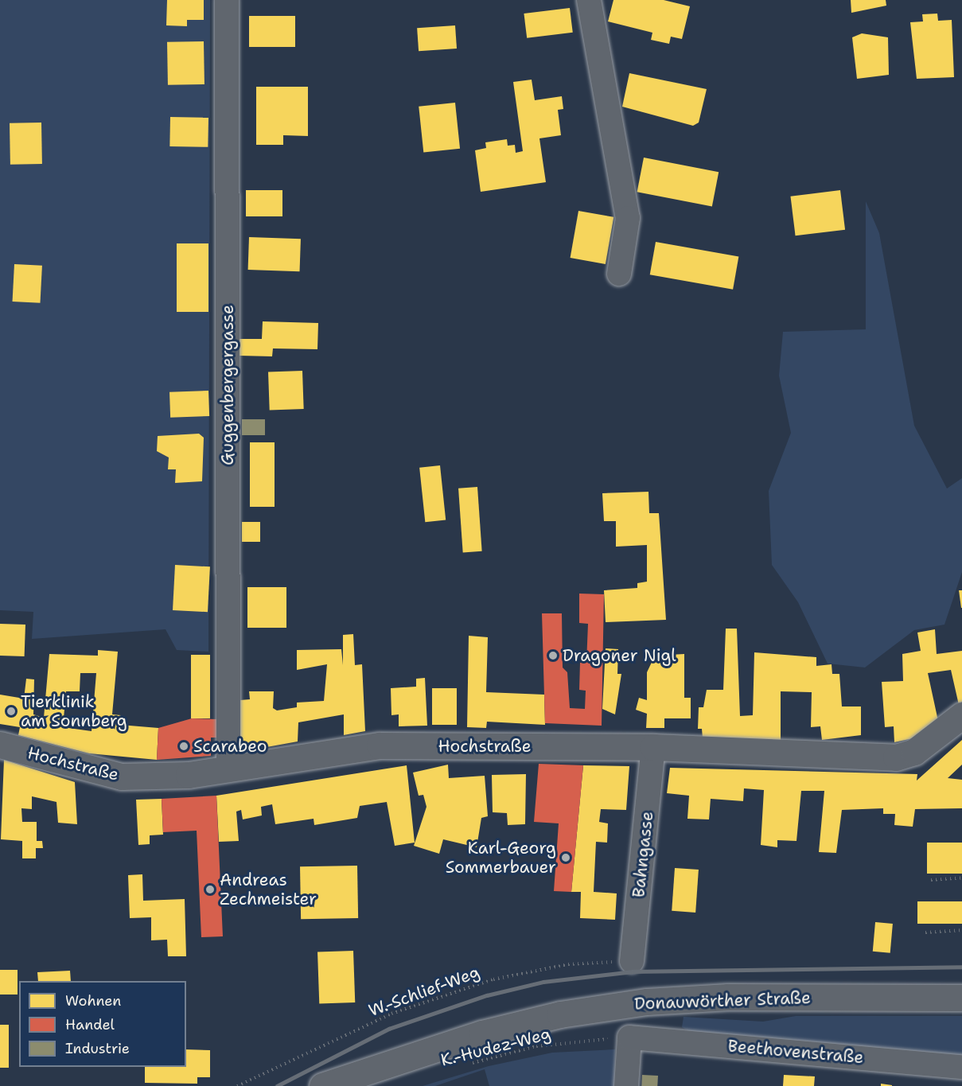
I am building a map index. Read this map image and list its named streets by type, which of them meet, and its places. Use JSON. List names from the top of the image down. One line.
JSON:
{"streets":{"main road":["Hochstraße","Donauwörther Straße"],"street":["Guggenbergergasse","Bahngasse","Beethovenstraße"],"path":["W.-Schlief-Weg","K.-Hudez-Weg"]},"crossings":[["Guggenbergergasse","Hochstraße"],["Hochstraße","Bahngasse"],["Bahngasse","W.-Schlief-Weg"],["K.-Hudez-Weg","Beethovenstraße"]],"places":["Dragoner Nigl","Tierklinik am Sonnberg","Scarabeo","Karl-Georg Sommerbauer","Andreas Zechmeister"],"legend":["Wohnen","Handel","Industrie"]}
